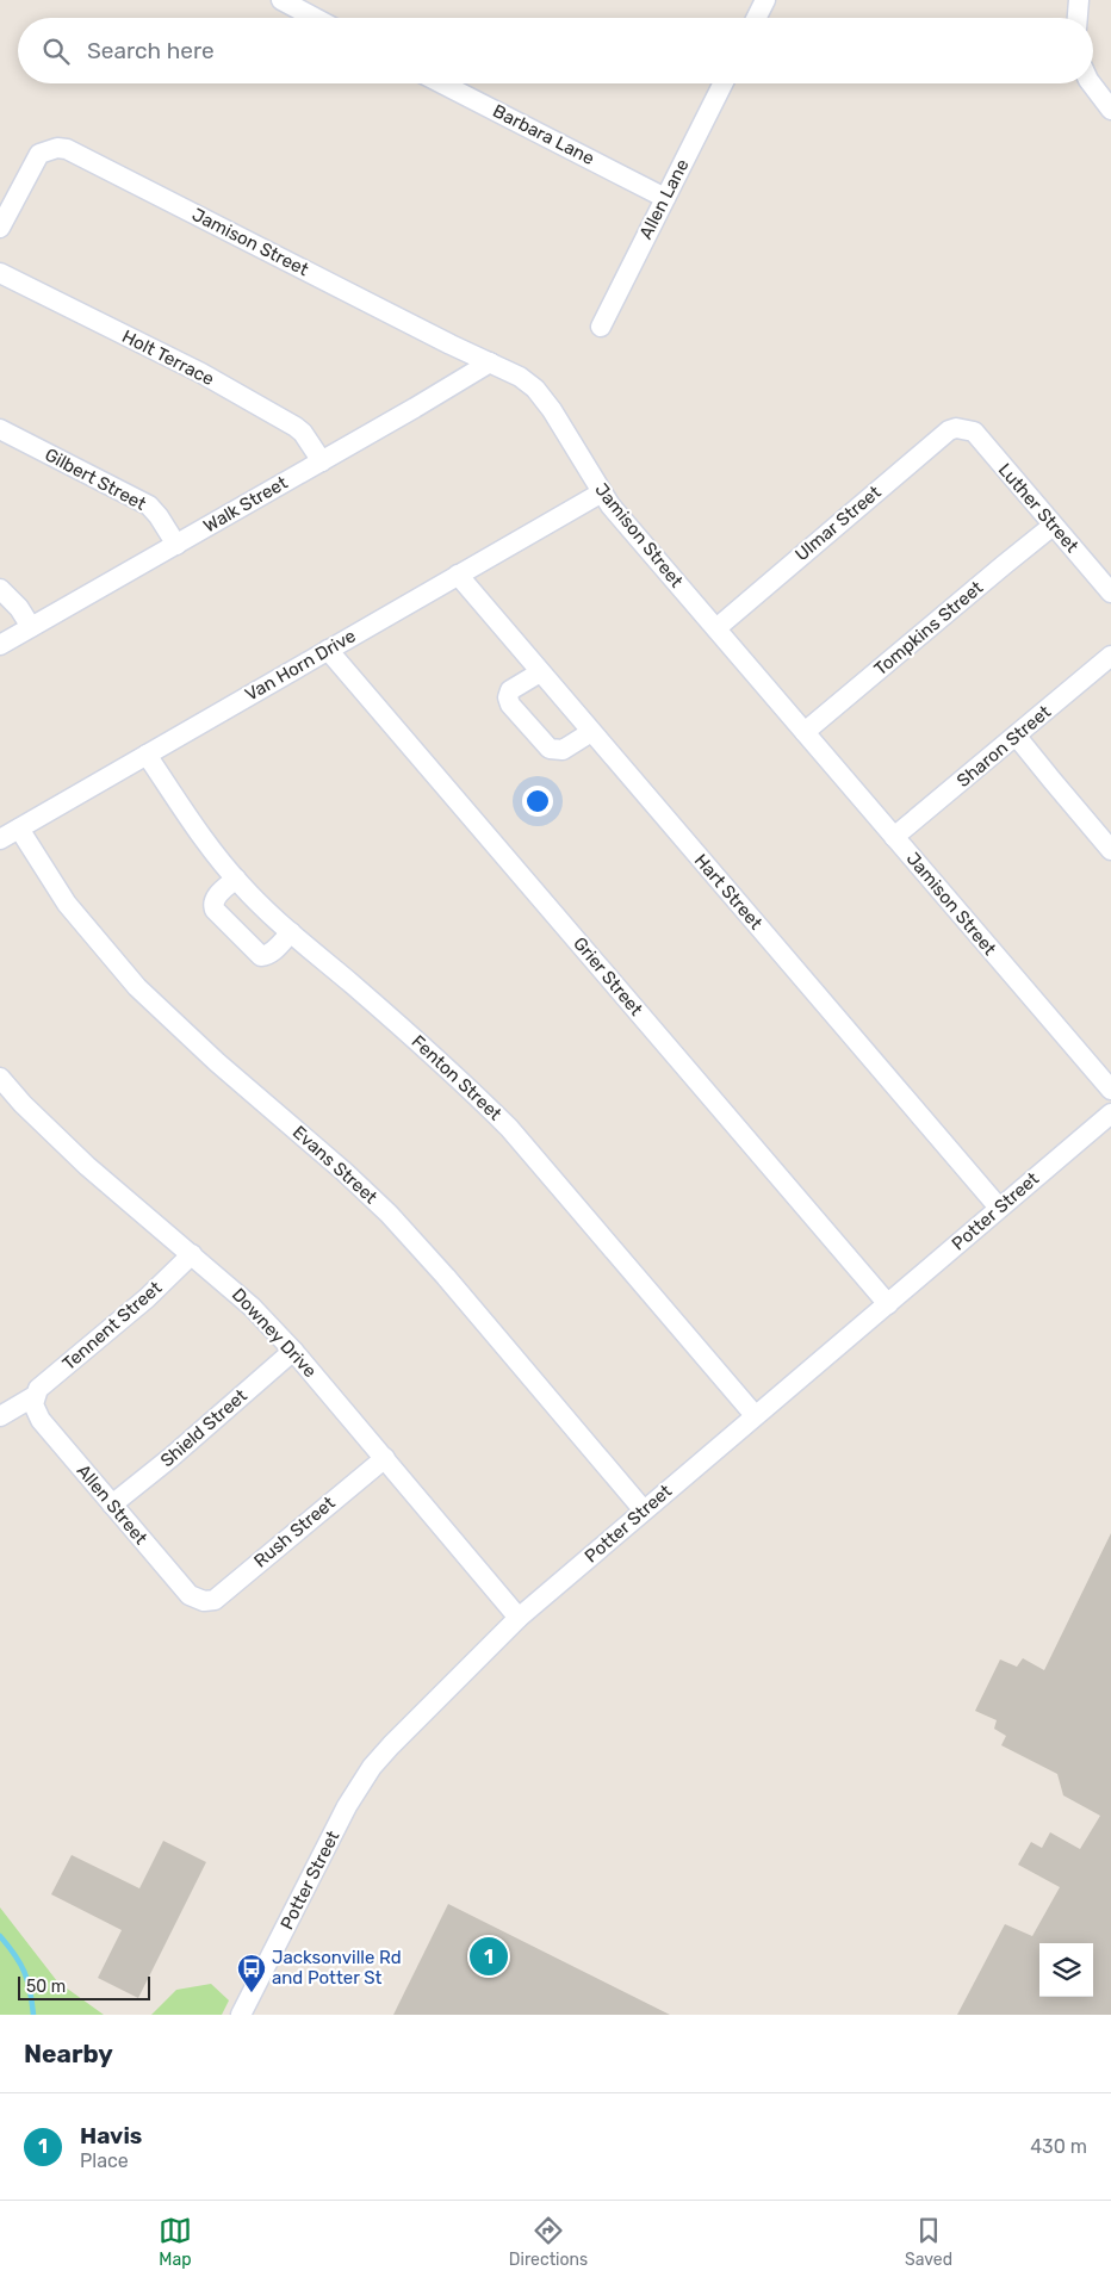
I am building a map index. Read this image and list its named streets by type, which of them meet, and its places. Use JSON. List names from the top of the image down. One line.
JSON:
{"streets":{"street":["Barbara Lane","Allen Lane","Jamison Street","Holt Terrace","Gilbert Street","Walk Street","Luther Street","Ulmar Street","Tompkins Street","Van Horn Drive","Sharon Street","Hart Street","Grier Street","Fenton Street","Evans Street","Potter Street","Tennent Street","Downey Drive","Shield Street","Allen Street","Rush Street"]},"crossings":[["Barbara Lane","Allen Lane"],["Jamison Street","Walk Street"],["Jamison Street","Ulmar Street"],["Jamison Street","Tompkins Street"],["Jamison Street","Van Horn Drive"],["Jamison Street","Sharon Street"],["Holt Terrace","Walk Street"],["Gilbert Street","Walk Street"],["Luther Street","Ulmar Street"],["Luther Street","Tompkins Street"],["Van Horn Drive","Hart Street"],["Van Horn Drive","Grier Street"],["Van Horn Drive","Fenton Street"],["Van Horn Drive","Evans Street"],["Hart Street","Potter Street"],["Grier Street","Potter Street"],["Fenton Street","Potter Street"],["Evans Street","Potter Street"],["Potter Street","Downey Drive"],["Tennent Street","Downey Drive"],["Tennent Street","Allen Street"],["Downey Drive","Shield Street"],["Downey Drive","Rush Street"],["Shield Street","Allen Street"],["Allen Street","Rush Street"]],"places":{"bus stop":["Jacksonville Rd and Potter St"]},"scale_bar":"50 m","page":{"search":"Search here","pins":"1","scale":"50 m","heading":"Nearby","list":[{"mark":"1","name":"Havis","note":"Place","value":"430 m"}],"nav":["Map","Directions","Saved"]}}
